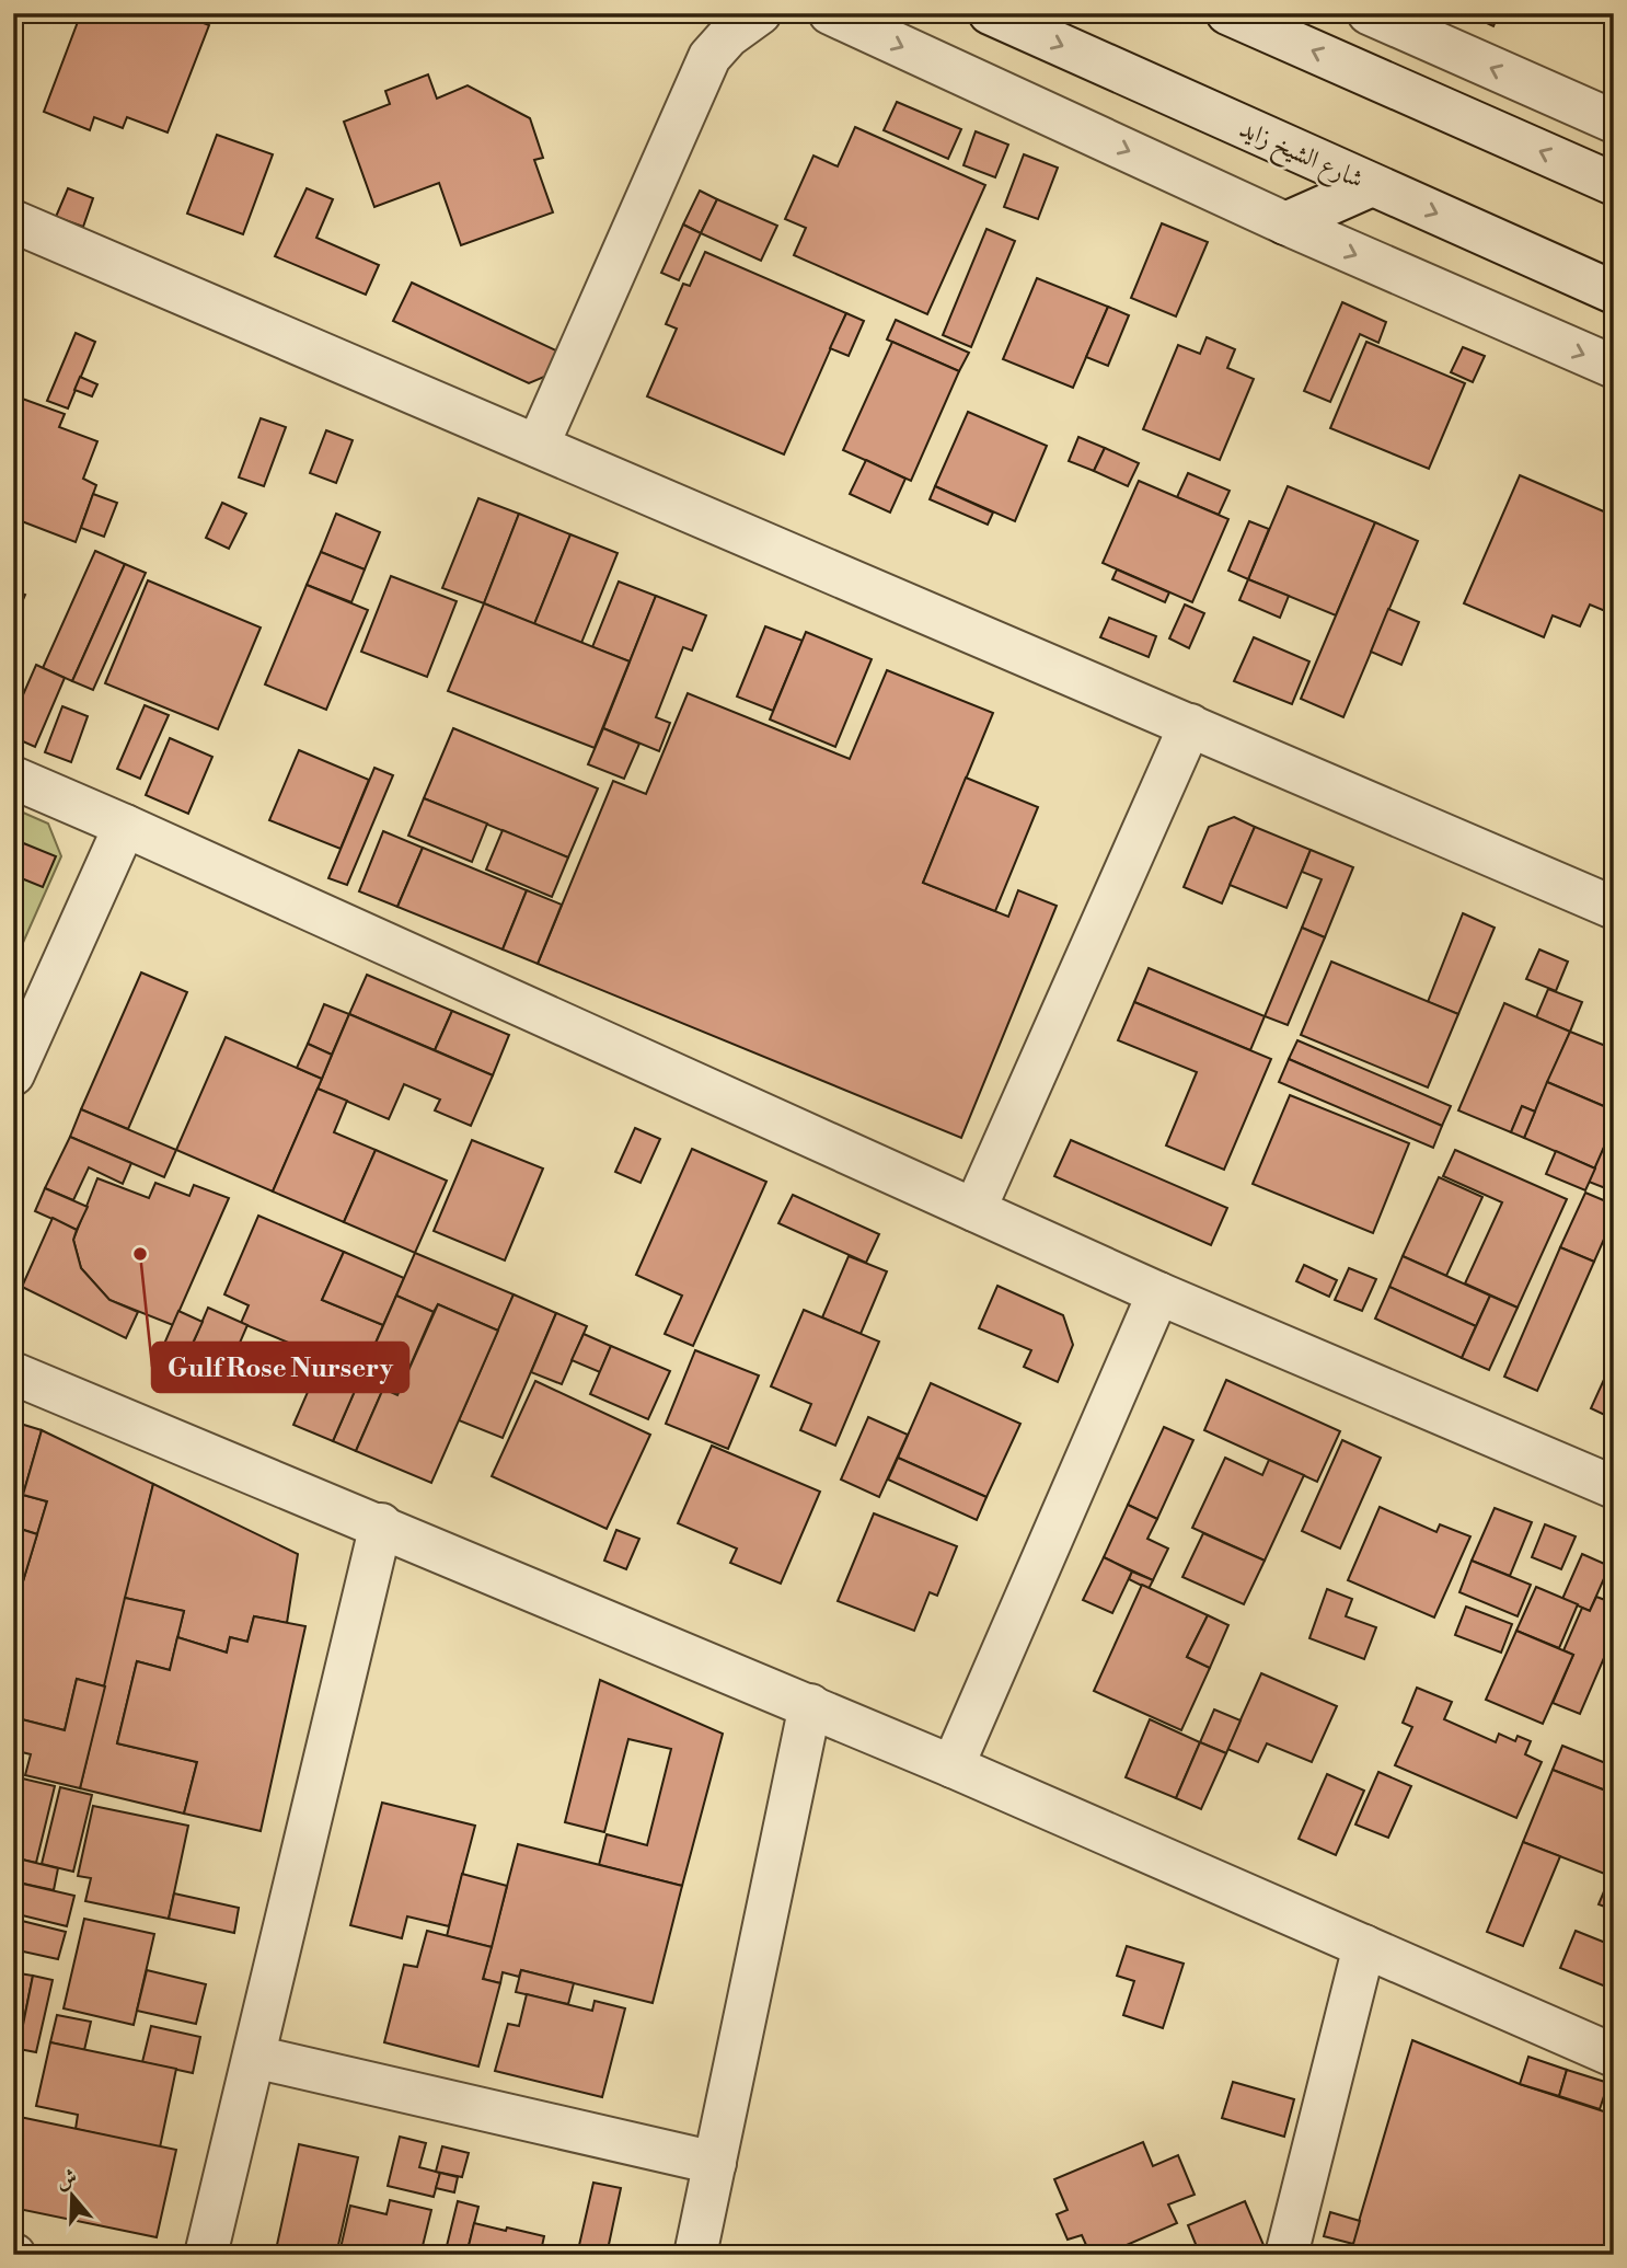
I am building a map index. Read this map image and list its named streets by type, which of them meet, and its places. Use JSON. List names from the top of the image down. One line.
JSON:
{"streets":{"street":["شارع الشيخ زايد"]},"places":["Gulf Rose Nursery"],"north":"top"}
